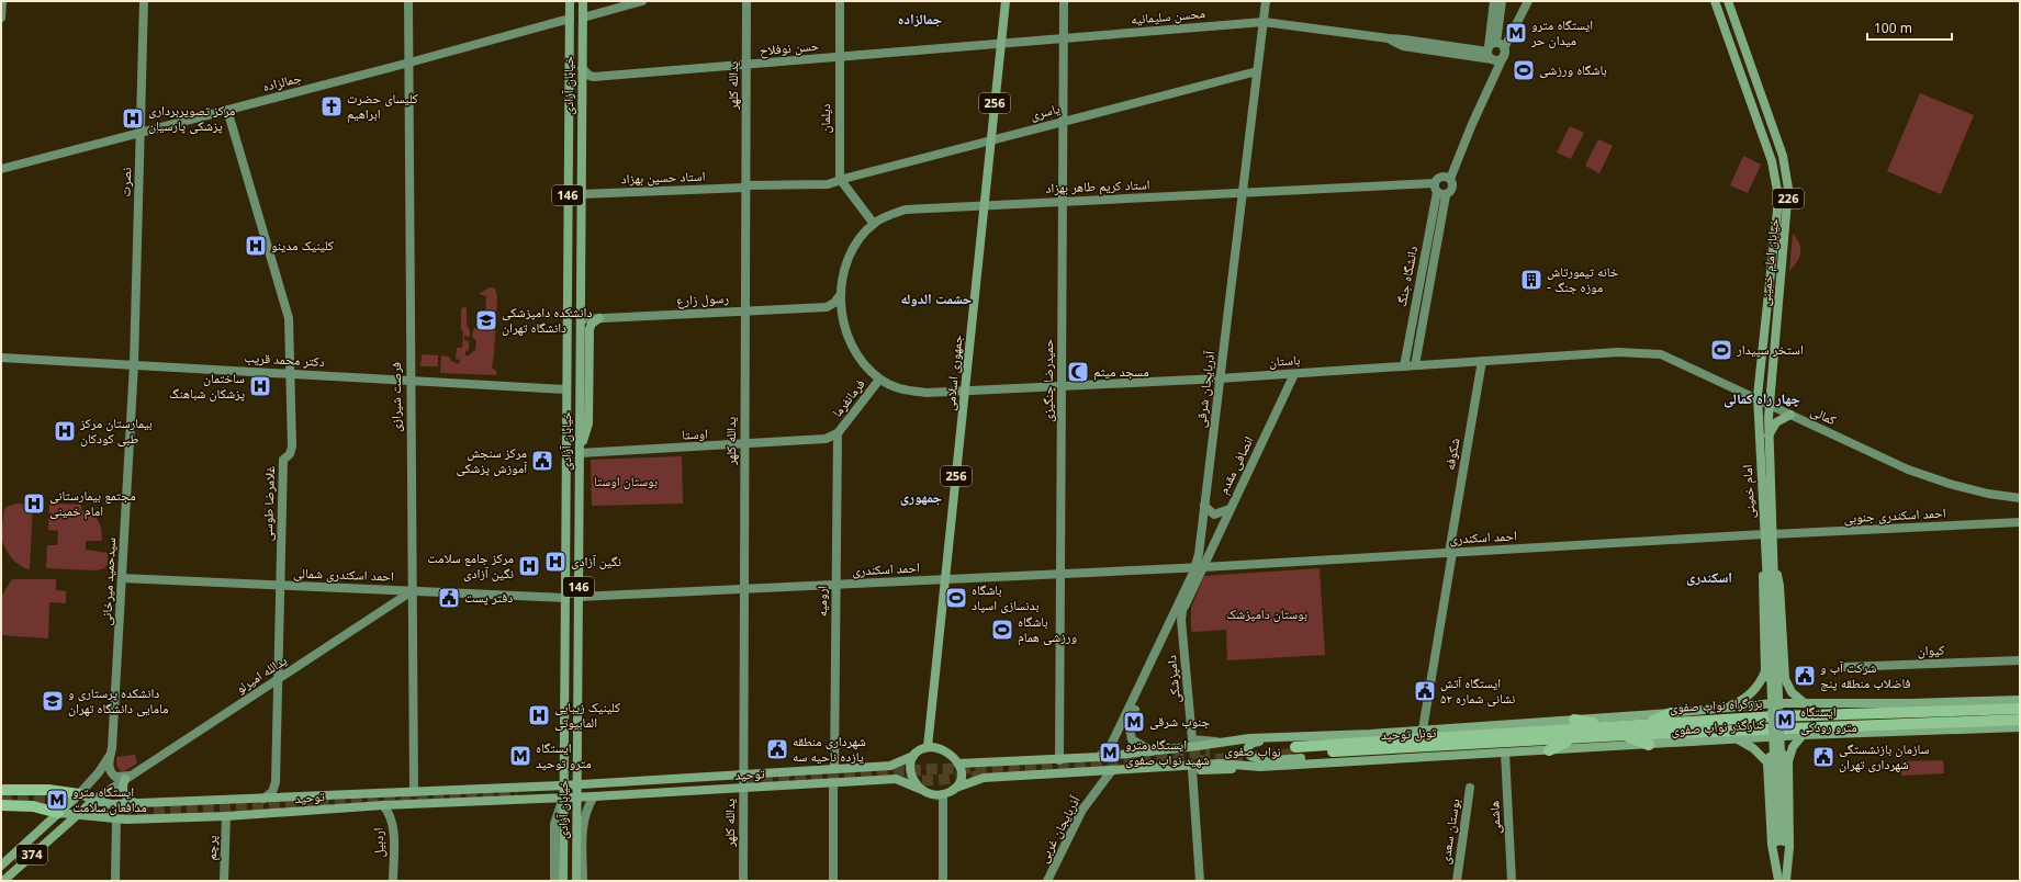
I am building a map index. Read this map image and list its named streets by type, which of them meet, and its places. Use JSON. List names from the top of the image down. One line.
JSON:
{"streets":{"highway":["بزرگراه نواب صفوی","تونل توحید"],"main road":["محسن سلیمانیه","حسن نوفلاح","جمالزاده","خیابان آزادی","یدالله کلهر","256","یاسری","دیلمان","استاد حسین بهزاد","نصرت","استاد کریم طاهر بهزاد","146","226","خیابان امام خمینی","دانشگاه جنگ","رسول زارع","دکتر محمد قریب","باستان","جمهوری اسلامی","حمیدرضا چنگیزی","آذربایجان شرقی","فرصت شیرازی","فرمانفرما","کمالی","اوستا","شکوفه","انصافی مقدم","امام خمینی","غلامرضا طوسی","احمد اسکندری جنوبی","احمد اسکندری","احمد اسکندری شمالی","سیدحمید میرخانی","ارومیه","کیوان","یدالله امیرلو","دامپزشکی","کنارگذر نواب صفوی","نواب صفوی","توحید","هاشمی","آذربایجان غربی","بوستان سعدی","اردبیل","پرچم","374"]},"crossings":[["محسن سلیمانیه","حسن نوفلاح"],["محسن سلیمانیه","جمهوری اسلامی"],["محسن سلیمانیه","حمیدرضا چنگیزی"],["محسن سلیمانیه","آذربایجان شرقی"],["حسن نوفلاح","خیابان آزادی"],["حسن نوفلاح","یدالله کلهر"],["حسن نوفلاح","دیلمان"],["حسن نوفلاح","جمهوری اسلامی"],["جمالزاده","خیابان آزادی"],["جمالزاده","نصرت"],["جمالزاده","فرصت شیرازی"],["جمالزاده","غلامرضا طوسی"],["خیابان آزادی","استاد حسین بهزاد"],["خیابان آزادی","رسول زارع"],["خیابان آزادی","دکتر محمد قریب"],["خیابان آزادی","اوستا"],["خیابان آزادی","احمد اسکندری"],["خیابان آزادی","احمد اسکندری شمالی"],["خیابان آزادی","توحید"],["یدالله کلهر","استاد حسین بهزاد"],["یدالله کلهر","رسول زارع"],["یدالله کلهر","اوستا"],["یدالله کلهر","احمد اسکندری"],["یدالله کلهر","توحید"],["یاسری","دیلمان"],["یاسری","استاد حسین بهزاد"],["یاسری","جمهوری اسلامی"],["یاسری","حمیدرضا چنگیزی"],["یاسری","آذربایجان شرقی"],["دیلمان","استاد حسین بهزاد"],["نصرت","دکتر محمد قریب"],["نصرت","سیدحمید میرخانی"],["استاد کریم طاهر بهزاد","دانشگاه جنگ"],["استاد کریم طاهر بهزاد","جمهوری اسلامی"],["استاد کریم طاهر بهزاد","حمیدرضا چنگیزی"],["استاد کریم طاهر بهزاد","آذربایجان شرقی"],["خیابان امام خمینی","کمالی"],["خیابان امام خمینی","امام خمینی"],["دانشگاه جنگ","باستان"],["دکتر محمد قریب","فرصت شیرازی"],["دکتر محمد قریب","غلامرضا طوسی"],["دکتر محمد قریب","سیدحمید میرخانی"],["باستان","جمهوری اسلامی"],["باستان","حمیدرضا چنگیزی"],["باستان","آذربایجان شرقی"],["باستان","فرمانفرما"],["باستان","کمالی"],["باستان","شکوفه"],["باستان","انصافی مقدم"],["جمهوری اسلامی","احمد اسکندری"],["جمهوری اسلامی","نواب صفوی"],["جمهوری اسلامی","توحید"],["حمیدرضا چنگیزی","احمد اسکندری"],["حمیدرضا چنگیزی","نواب صفوی"],["آذربایجان شرقی","انصافی مقدم"],["آذربایجان شرقی","احمد اسکندری"],["آذربایجان شرقی","دامپزشکی"],["آذربایجان شرقی","نواب صفوی"],["فرصت شیرازی","احمد اسکندری شمالی"],["فرصت شیرازی","یدالله امیرلو"],["فرصت شیرازی","توحید"],["فرمانفرما","اوستا"],["فرمانفرما","ارومیه"],["کمالی","امام خمینی"],["اوستا","ارومیه"],["شکوفه","احمد اسکندری"],["شکوفه","نواب صفوی"],["انصافی مقدم","احمد اسکندری"],["امام خمینی","احمد اسکندری جنوبی"],["امام خمینی","احمد اسکندری"],["غلامرضا طوسی","احمد اسکندری شمالی"],["غلامرضا طوسی","یدالله امیرلو"],["غلامرضا طوسی","توحید"],["احمد اسکندری جنوبی","احمد اسکندری"],["احمد اسکندری","ارومیه"],["احمد اسکندری شمالی","سیدحمید میرخانی"],["احمد اسکندری شمالی","یدالله امیرلو"],["سیدحمید میرخانی","یدالله امیرلو"],["ارومیه","توحید"],["یدالله امیرلو","توحید"],["یدالله امیرلو","374"],["دامپزشکی","نواب صفوی"],["بزرگراه نواب صفوی","تونل توحید"],["کنارگذر نواب صفوی","نواب صفوی"],["کنارگذر نواب صفوی","هاشمی"],["نواب صفوی","توحید"],["نواب صفوی","آذربایجان غربی"],["توحید","اردبیل"],["توحید","پرچم"],["توحید","374"]],"districts":["جمالزاده","حشمت الدوله","چهار راه کمالی","جمهوری","اسکندری"],"parks":["بوستان اوستا","بوستان دامپزشک"],"places":{"metro station":["ایستگاه مترو میدان حر","ایستگاه مترو رودکی","جنوب شرقی","ایستگاه مترو شهید نواب صفوی","ایستگاه مترو توحید","ایستگاه مترو مدافعان سلامت"],"sports":["باشگاه ورزشی","استخر سپیدار","باشگاه بدنسازی اسپاد","باشگاه ورزشی همام"],"church":["کلیسای حضرت ابراهیم"],"hospital":["مرکز تصویربرداری پزشکی پارسیان","کلینیک مدینو","ساختمان پزشکان شباهنگ","بیمارستان مرکز طبی کودکان","مجتمع بیمارستانی امام خمینی","نگین آزادی","مرکز جامع سلامت نگین آزادی","کلینیک زیبایی المابیوتی"],"building":["خانه تیمورتاش - موزه جنگ"],"school or university":["دانشکده دامپزشکی دانشگاه تهران","دانشکده پرستاری و مامایی دانشگاه تهران"],"mosque":["مسجد میثم"],"public building":["مرکز سنجش آموزش پزشکی","دفتر پست","شرکت آب و فاضلاب منطقه پنج","ایستگاه آتش نشانی شماره ۵۲","شهرداری منطقه یازده ناحیه سه","سازمان بازنشستگی شهرداری تهران"]},"scale_bar":"100 m"}
